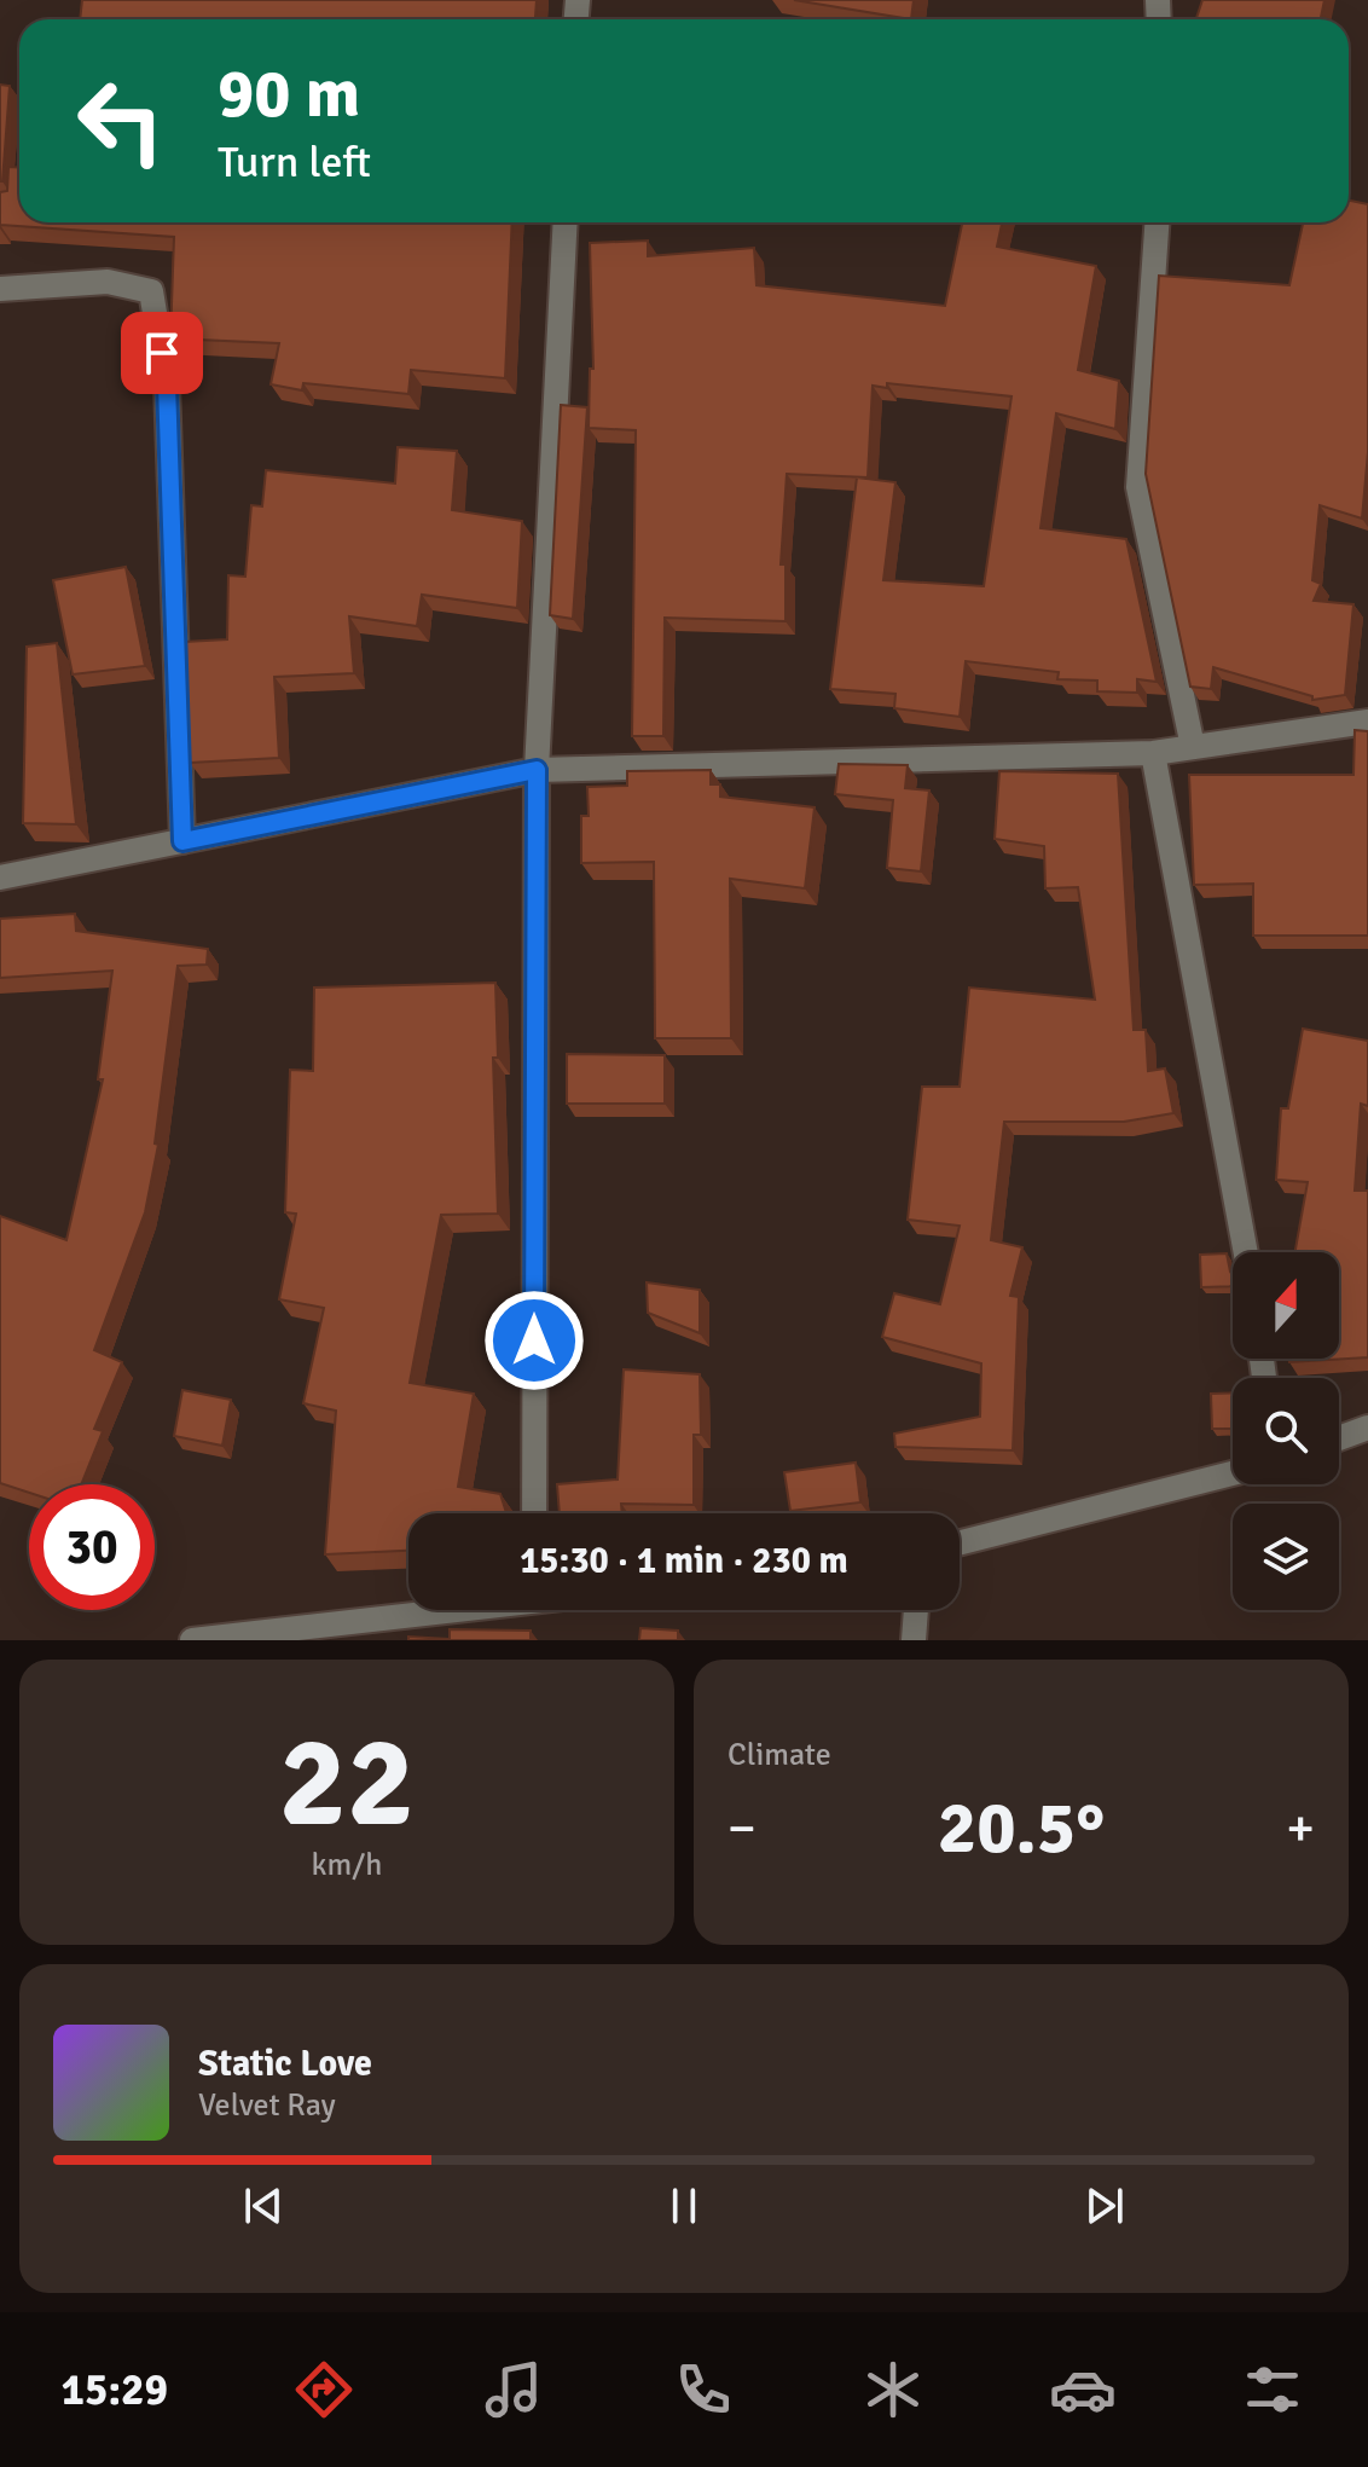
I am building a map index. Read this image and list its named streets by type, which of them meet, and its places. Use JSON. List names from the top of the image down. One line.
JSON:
{"north":"top","page":{"turn":["90 m","Turn left"],"limit":"30","trip":"15:30 · 1 min · 230 m","tile":[["22","km/h"],"Climate"],"heat":["−","20.5°","+"],"song":["Static Love","Velvet Ray"],"tabs":"15:29"}}
